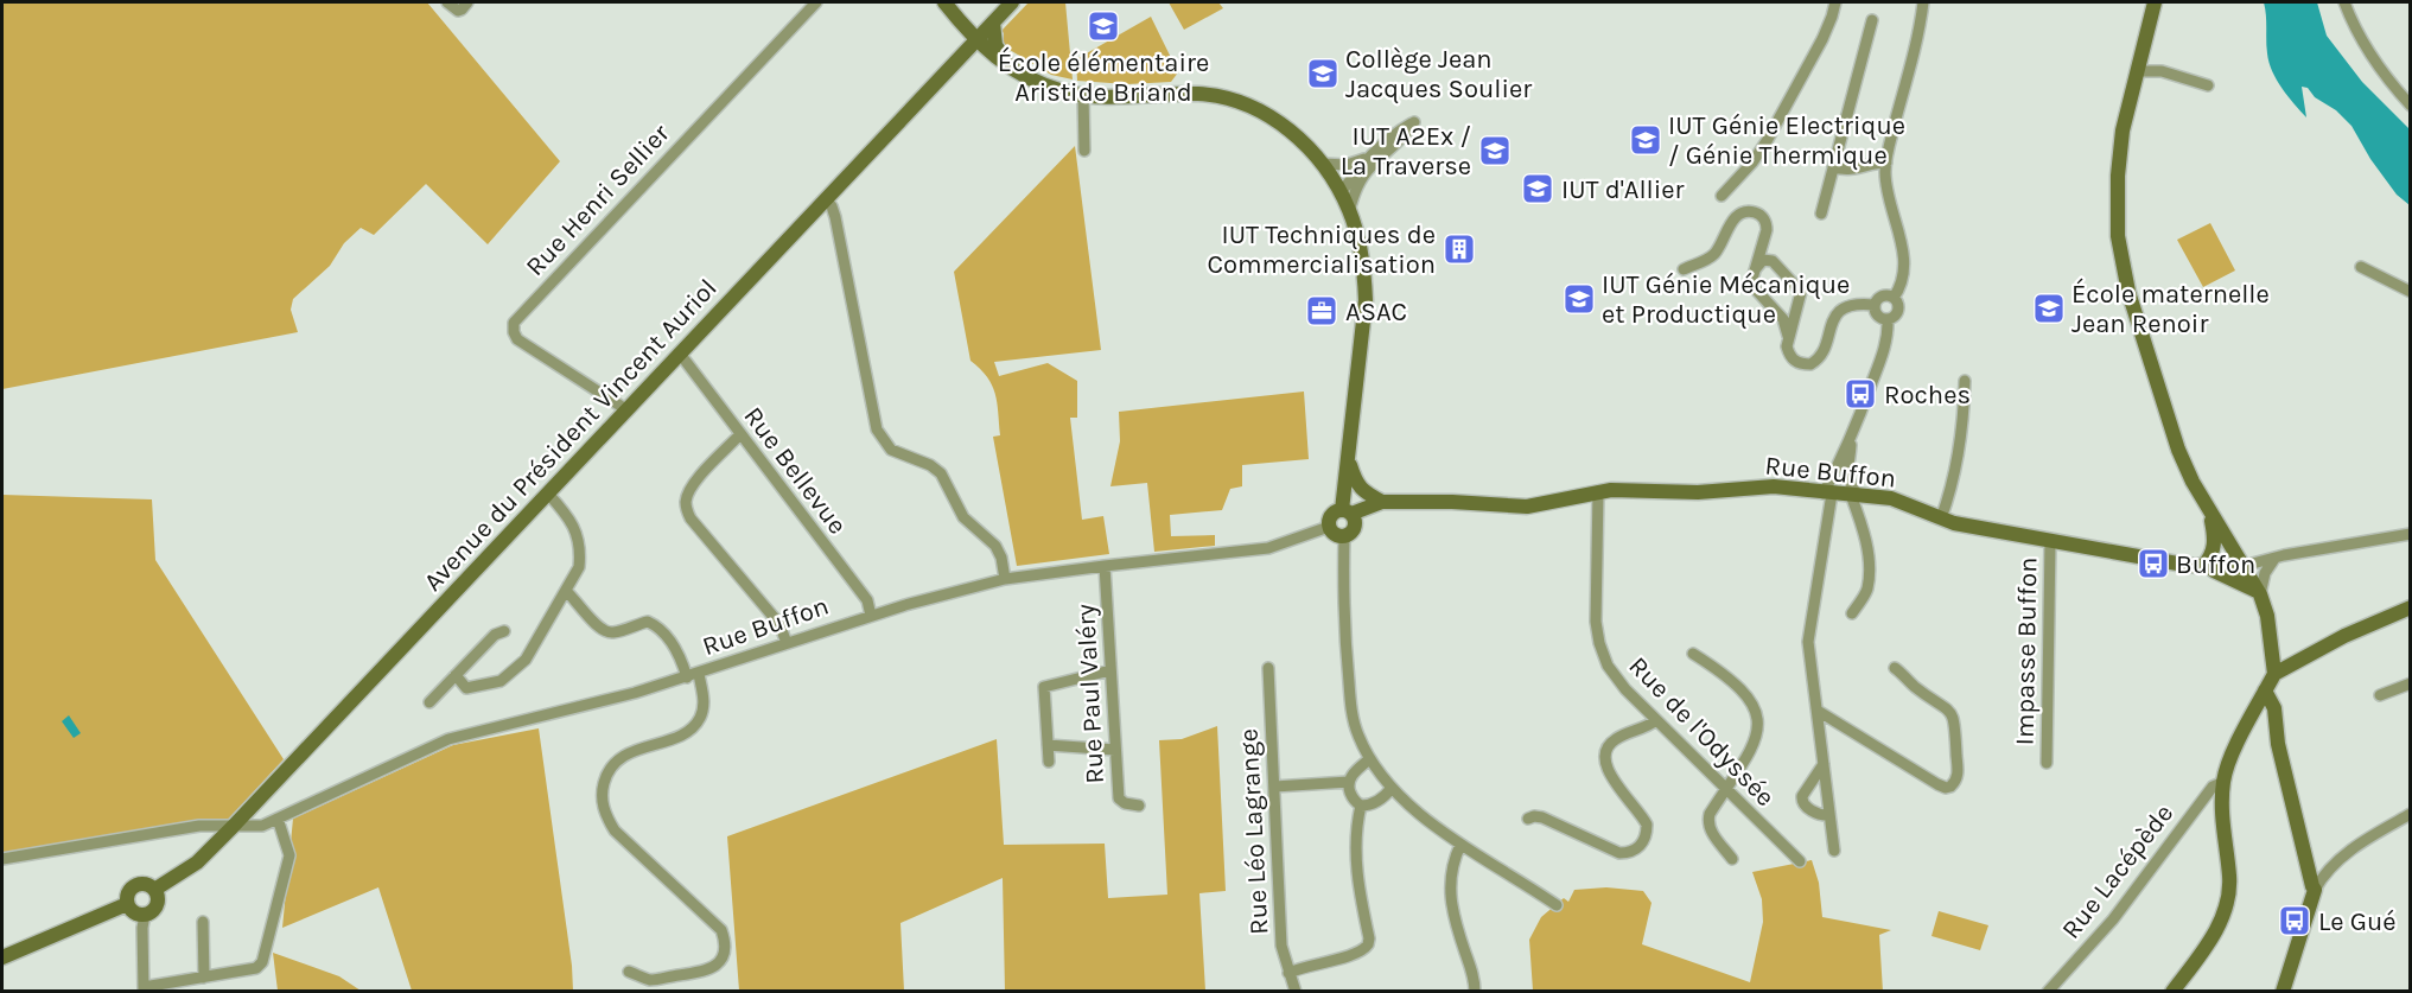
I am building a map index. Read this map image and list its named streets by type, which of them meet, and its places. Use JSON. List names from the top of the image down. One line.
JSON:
{"streets":{"main road":["Avenue du Président Vincent Auriol","Rue Buffon"],"street":["Rue Henri Sellier","Rue Bellevue","Impasse Buffon","Rue Paul Valéry","Rue de l'Odyssée","Rue Léo Lagrange","Rue Lacépède"]},"crossings":[["Rue Henri Sellier","Avenue du Président Vincent Auriol"],["Avenue du Président Vincent Auriol","Rue Bellevue"],["Avenue du Président Vincent Auriol","Rue Buffon"],["Rue Bellevue","Rue Buffon"],["Rue Buffon","Impasse Buffon"],["Rue Buffon","Rue Paul Valéry"],["Rue Buffon","Rue de l'Odyssée"]],"places":{"school or university":["École élémentaire Aristide Briand","Collège Jean Jacques Soulier","IUT Génie Electrique / Génie Thermique","IUT A2Ex / La Traverse","IUT d'Allier","IUT Génie Mécanique et Productique","École maternelle Jean Renoir"],"building":["IUT Techniques de Commercialisation"],"office":["ASAC"],"bus stop":["Roches","Buffon","Le Gué"]}}
